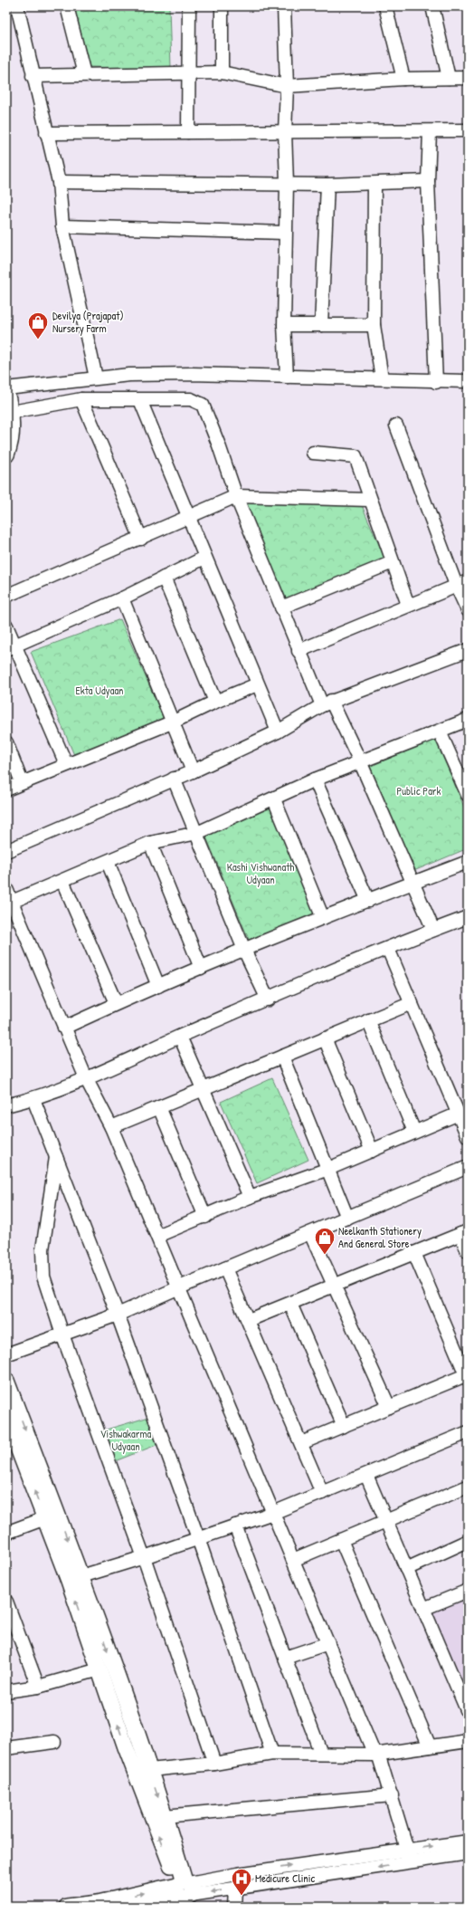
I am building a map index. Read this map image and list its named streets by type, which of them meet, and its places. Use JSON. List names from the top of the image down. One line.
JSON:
{"parks":["Ekta Udyaan","Public Park","Kashi Vishwanath Udyaan","Vishwakarma Udyaan"],"places":{"shop":["Devilya (Prajapat) Nursery Farm","Neelkanth Stationery And General Store"],"hospital":["Medicure Clinic"]}}
